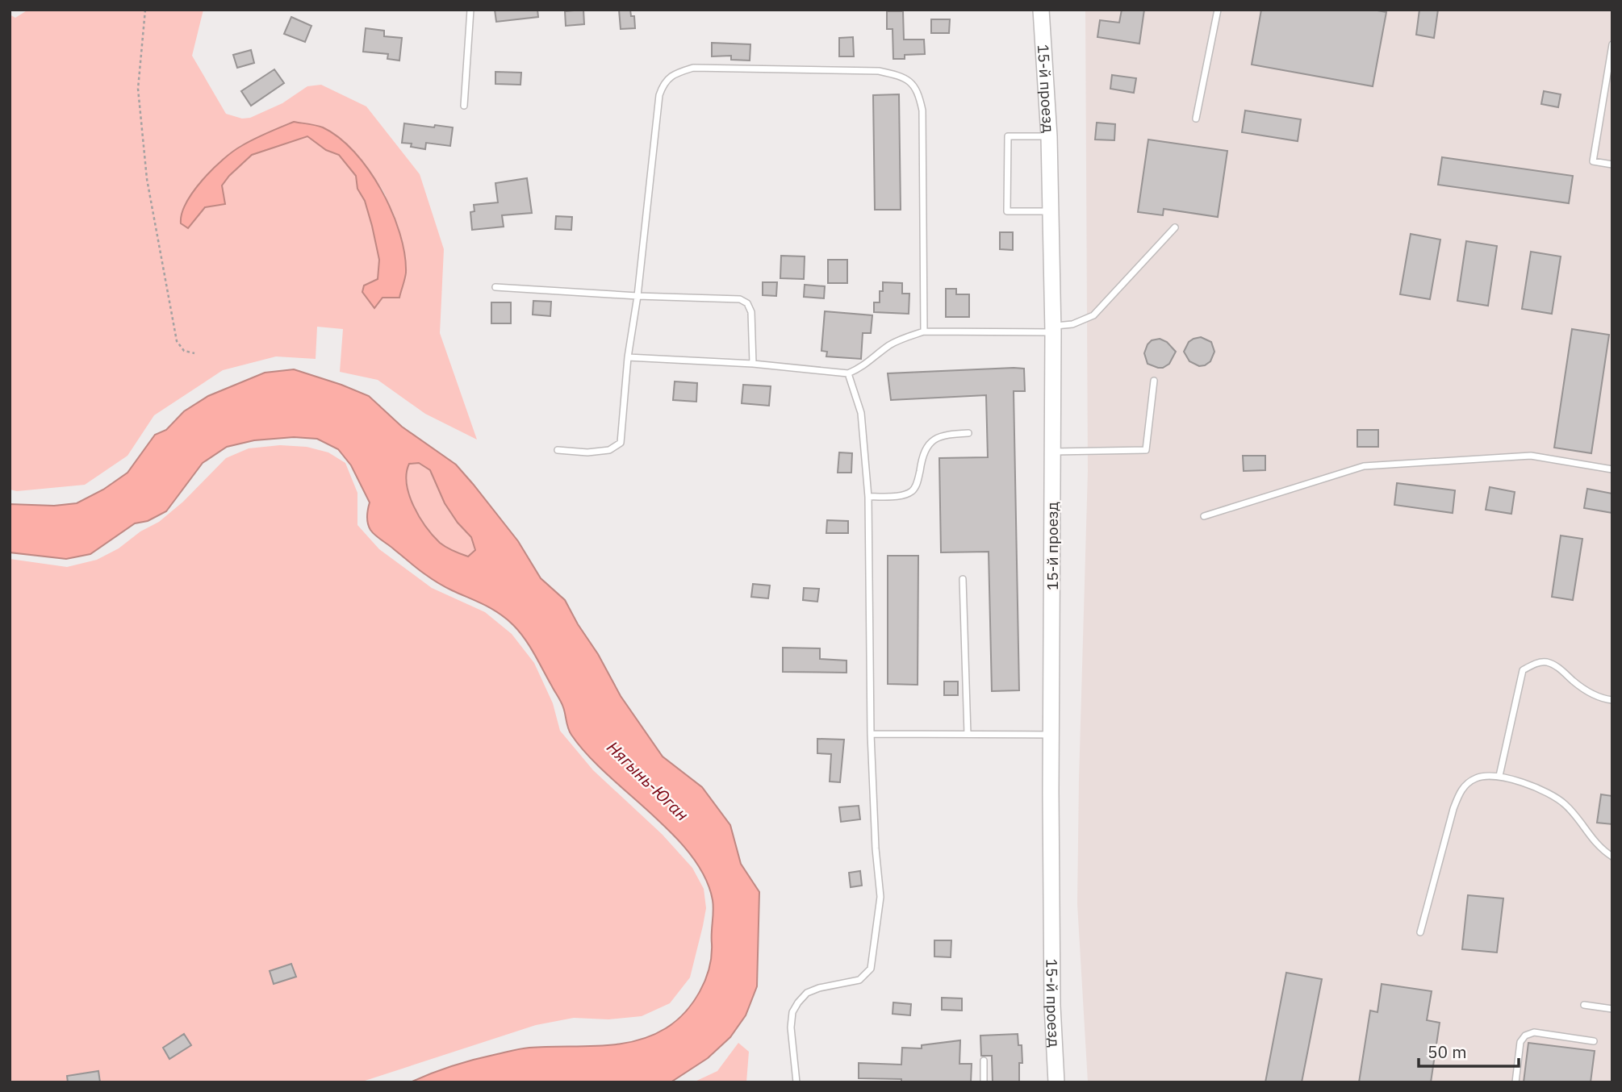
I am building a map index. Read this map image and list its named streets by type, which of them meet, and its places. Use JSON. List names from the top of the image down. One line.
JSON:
{"streets":{"main road":["15-й проезд"]},"water":["Нягынь-Юган"],"scale_bar":"50 m"}
